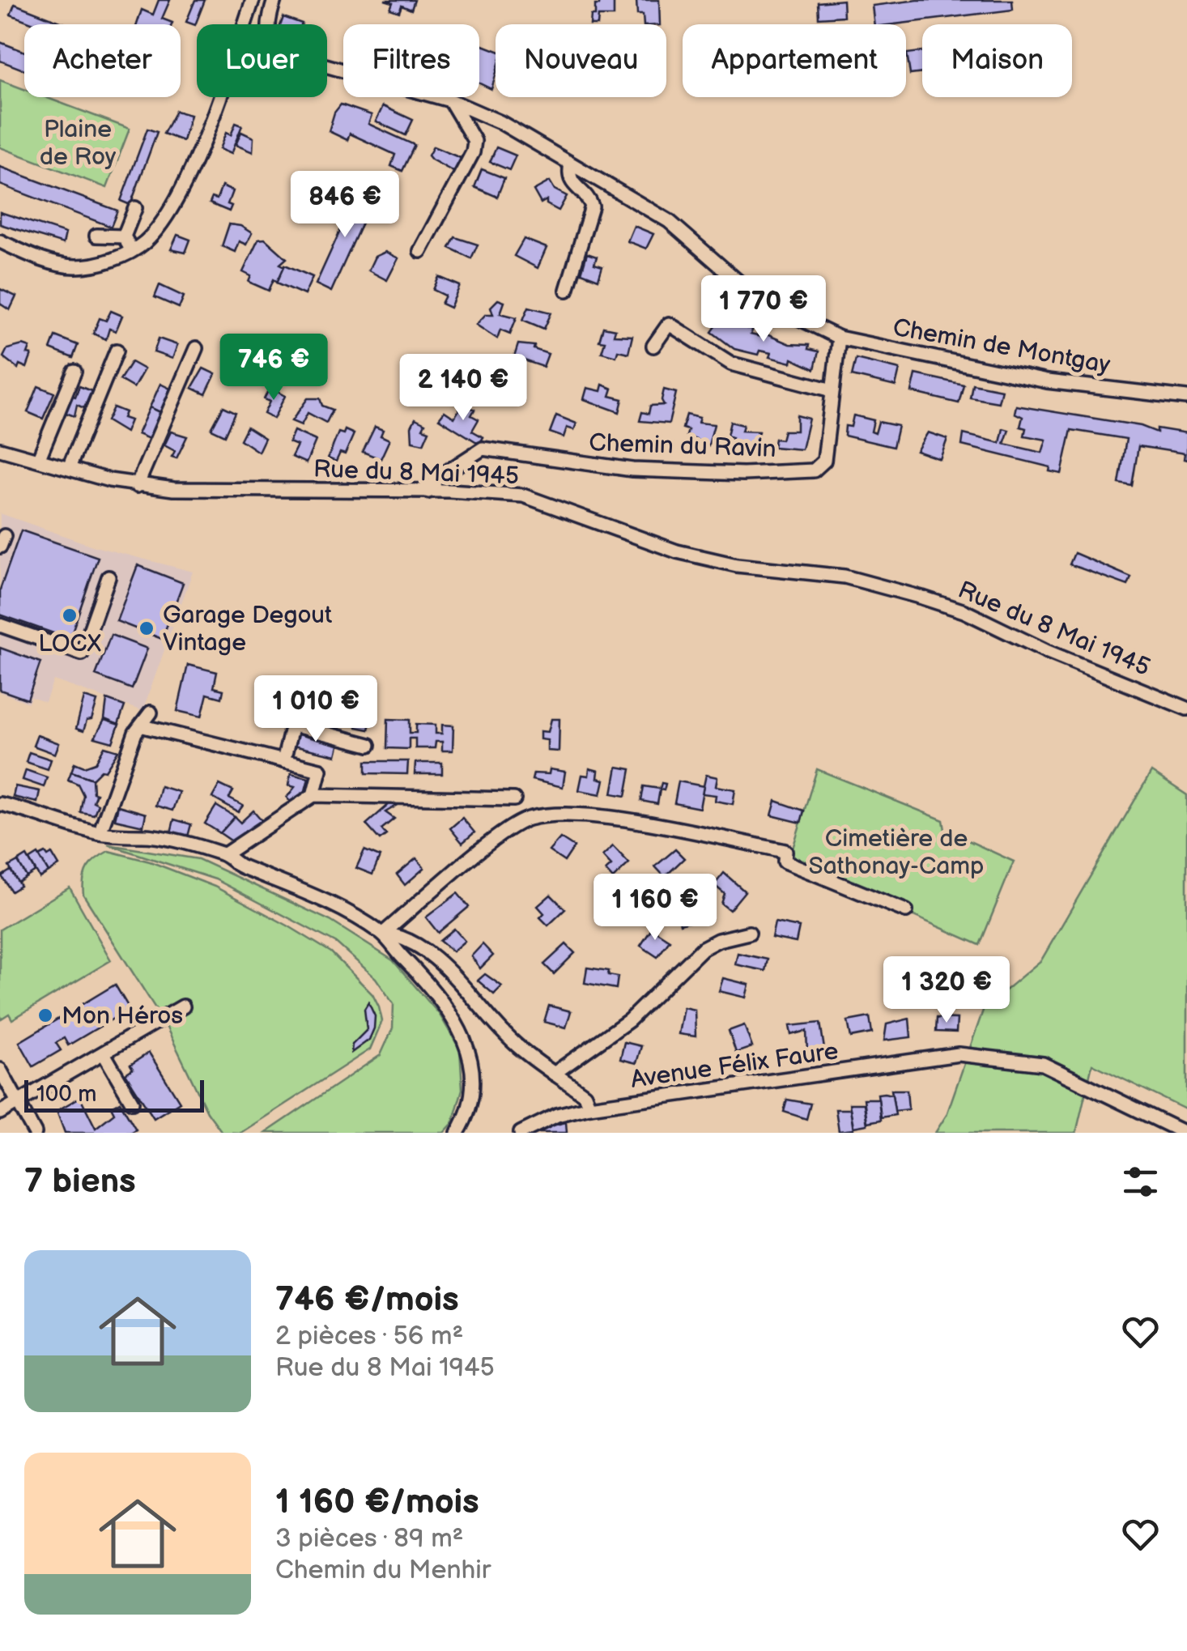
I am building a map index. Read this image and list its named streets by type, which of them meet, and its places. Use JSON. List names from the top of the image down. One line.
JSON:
{"streets":{"street":["Chemin de Montgay","Chemin du Ravin","Rue du 8 Mai 1945","Avenue Félix Faure"]},"crossings":[["Chemin de Montgay","Chemin du Ravin"],["Chemin du Ravin","Rue du 8 Mai 1945"]],"parks":["Plaine de Roy","Cimetière de Sathonay-Camp"],"places":["LOCX","Garage Degout Vintage","Mon Héros"],"scale_bar":"100 m","page":{"chip":["Acheter","Louer","Filtres","Nouveau","Appartement","Maison"],"price":["846 €","1 770 €","746 €","2 140 €","1 010 €","1 160 €","1 320 €"],"scale":"100 m","heading":"7 biens","list":[{"name":"746 €/mois","note":"2 pièces · 56 m² · Rue du 8 Mai 1945"},{"name":"1 160 €/mois","note":"3 pièces · 89 m² · Chemin du Menhir"}]}}
